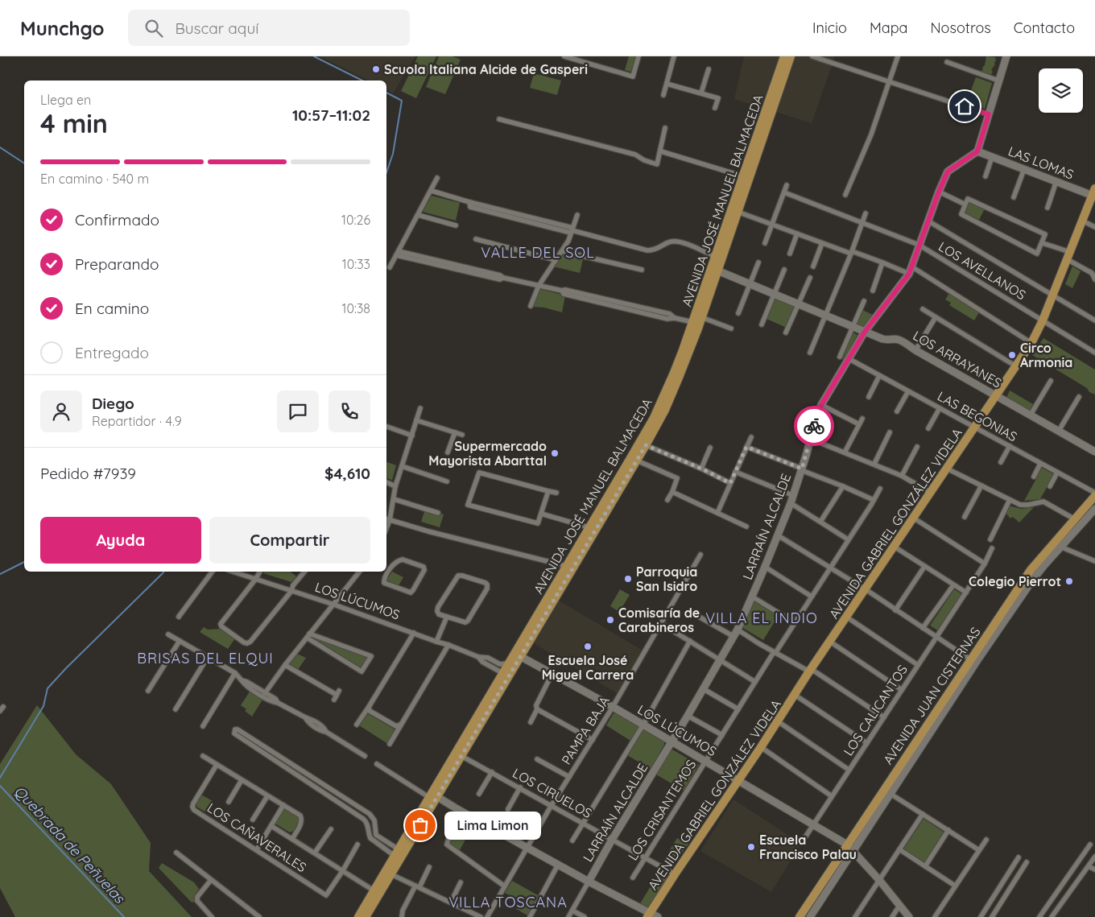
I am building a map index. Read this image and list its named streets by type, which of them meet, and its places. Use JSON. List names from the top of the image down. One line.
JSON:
{"streets":{"main road":["AVENIDA JOSÉ MANUEL BALMACEDA","AVENIDA GABRIEL GONZÁLEZ VIDELA","AVENIDA JUAN CISTERNAS"],"street":["LAS LOMAS","LOS AVELLANOS","LOS ARRAYANES","LAS BEGONIAS","LARRAÍN ALCALDE","LOS LÚCUMOS","LOS CALICANTOS","PAMPA BAJA","LOS CIRUELOS","LOS CRISANTEMOS","LOS CAÑAVERALES"]},"crossings":[["LAS LOMAS","AVENIDA GABRIEL GONZÁLEZ VIDELA"],["LAS LOMAS","LARRAÍN ALCALDE"],["AVENIDA JOSÉ MANUEL BALMACEDA","LOS ARRAYANES"],["AVENIDA JOSÉ MANUEL BALMACEDA","LOS LÚCUMOS"],["AVENIDA JOSÉ MANUEL BALMACEDA","LOS CIRUELOS"],["LOS AVELLANOS","AVENIDA GABRIEL GONZÁLEZ VIDELA"],["LOS AVELLANOS","LARRAÍN ALCALDE"],["LOS ARRAYANES","AVENIDA GABRIEL GONZÁLEZ VIDELA"],["LOS ARRAYANES","LARRAÍN ALCALDE"],["LAS BEGONIAS","AVENIDA GABRIEL GONZÁLEZ VIDELA"],["LAS BEGONIAS","LARRAÍN ALCALDE"],["AVENIDA GABRIEL GONZÁLEZ VIDELA","LOS LÚCUMOS"],["AVENIDA GABRIEL GONZÁLEZ VIDELA","LOS CIRUELOS"],["LARRAÍN ALCALDE","LOS LÚCUMOS"],["LARRAÍN ALCALDE","LOS CIRUELOS"],["LOS LÚCUMOS","AVENIDA JUAN CISTERNAS"],["LOS LÚCUMOS","LOS CALICANTOS"],["LOS LÚCUMOS","PAMPA BAJA"],["LOS LÚCUMOS","LOS CRISANTEMOS"],["PAMPA BAJA","LOS CIRUELOS"],["LOS CIRUELOS","LOS CRISANTEMOS"]],"districts":["VALLE DEL SOL","VILLA EL INDIO","BRISAS DEL ELQUI","VILLA TOSCANA"],"water":["Quebrada de Peñuelas"],"places":["Scuola Italiana Alcide de Gasperi","Circo Armonia","Supermercado Mayorista Abarttal","Parroquia San Isidro","Colegio Pierrot","Comisaría de Carabineros","Escuela José Miguel Carrera","Lima Limon","Escuela Francisco Palau"],"page":{"header":"Munchgo","search":"Buscar aquí","nav":["Inicio","Mapa","Nosotros","Contacto"],"heading":["4 min","Llega en","10:57–11:02"],"panel":["Diego","Repartidor · 4.9","Pedido #7939","$4,610"],"bar":"En camino · 540 m","list":[["Confirmado","10:26"],["Preparando","10:33"],["En camino","10:38"],"Entregado"],"buttons":["Ayuda","Compartir"],"bubble":"Lima Limon"}}
